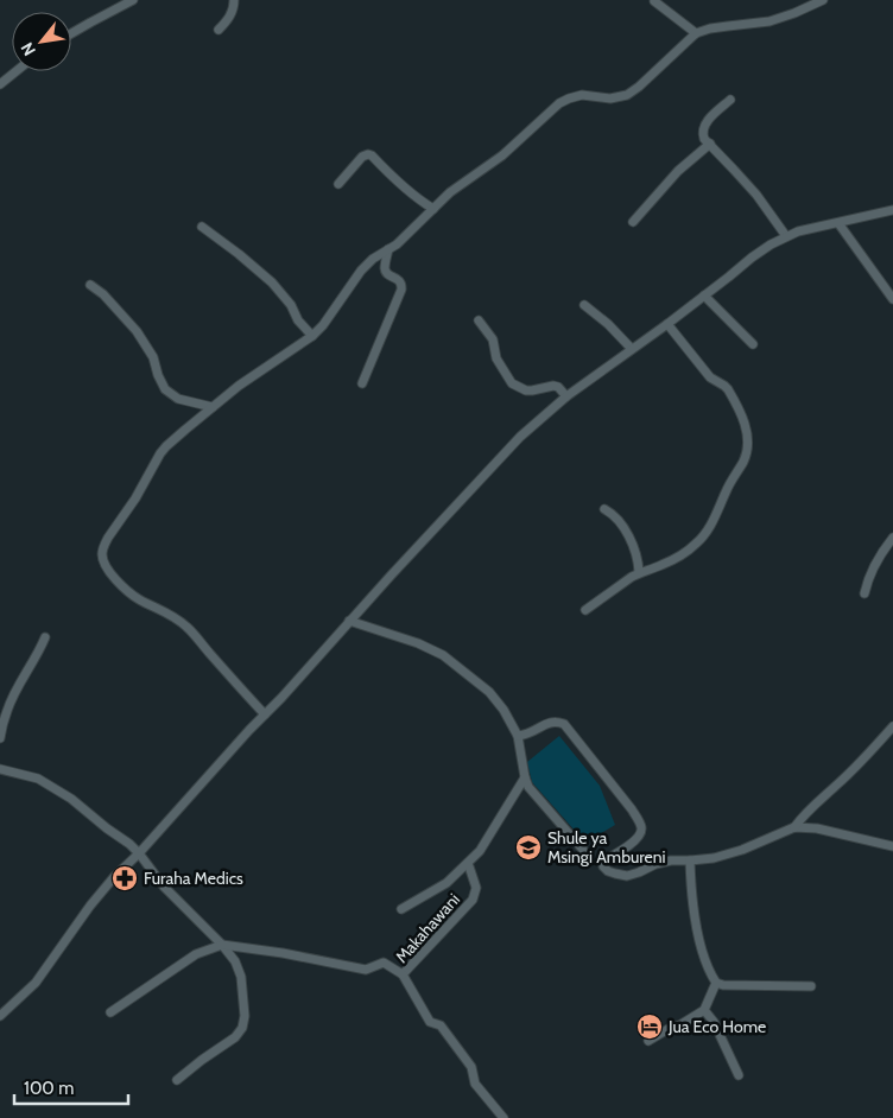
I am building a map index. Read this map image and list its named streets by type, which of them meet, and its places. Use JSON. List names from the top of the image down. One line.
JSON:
{"streets":{"street":["Makahawani"]},"places":{"school or university":["Shule ya Msingi Ambureni"],"pharmacy":["Furaha Medics"],"hotel":["Jua Eco Home"]},"scale_bar":"100 m","north":"bottom left"}
